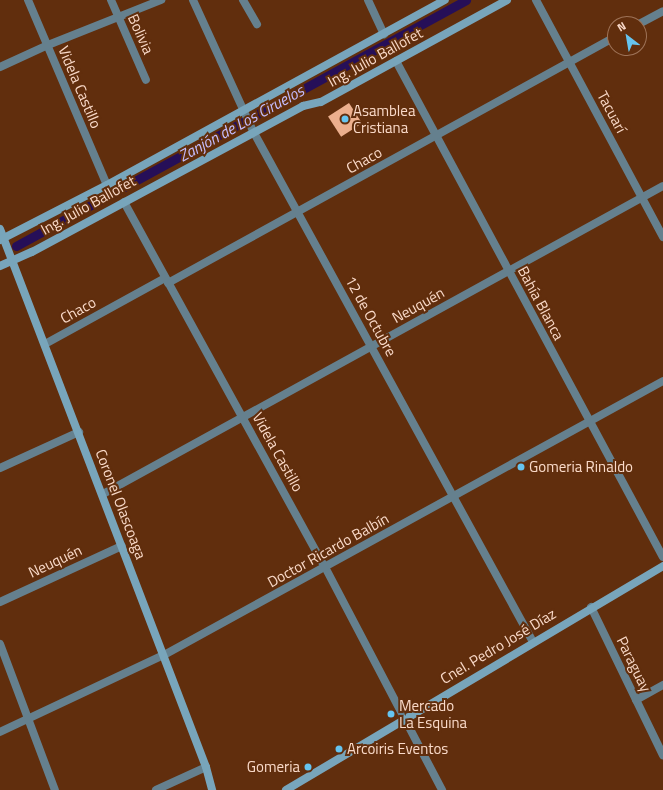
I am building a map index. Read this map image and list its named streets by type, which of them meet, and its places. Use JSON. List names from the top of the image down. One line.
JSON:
{"streets":{"street":["Bolivia","Ing. Julio Ballofet","Videla Castillo","Tacuarí","Chaco","Bahía Blanca","Neuquén","12 de Octubre","Coronel Olascoaga","Doctor Ricardo Balbín","Cnel. Pedro José Díaz","Paraguay"]},"crossings":[["Ing. Julio Ballofet","Videla Castillo"],["Ing. Julio Ballofet","Bahía Blanca"],["Ing. Julio Ballofet","12 de Octubre"],["Ing. Julio Ballofet","Coronel Olascoaga"],["Videla Castillo","Chaco"],["Videla Castillo","Neuquén"],["Videla Castillo","Doctor Ricardo Balbín"],["Videla Castillo","Cnel. Pedro José Díaz"],["Tacuarí","Chaco"],["Tacuarí","Neuquén"],["Chaco","Bahía Blanca"],["Chaco","12 de Octubre"],["Chaco","Coronel Olascoaga"],["Bahía Blanca","Neuquén"],["Bahía Blanca","Doctor Ricardo Balbín"],["Neuquén","12 de Octubre"],["Neuquén","Coronel Olascoaga"],["12 de Octubre","Doctor Ricardo Balbín"],["12 de Octubre","Cnel. Pedro José Díaz"],["Coronel Olascoaga","Doctor Ricardo Balbín"],["Cnel. Pedro José Díaz","Paraguay"]],"water":["Zanjón de Los Ciruelos"],"places":["Asamblea Cristiana","Gomeria Rinaldo","Mercado La Esquina","Arcoiris Eventos","Gomeria"],"north":"top left"}
